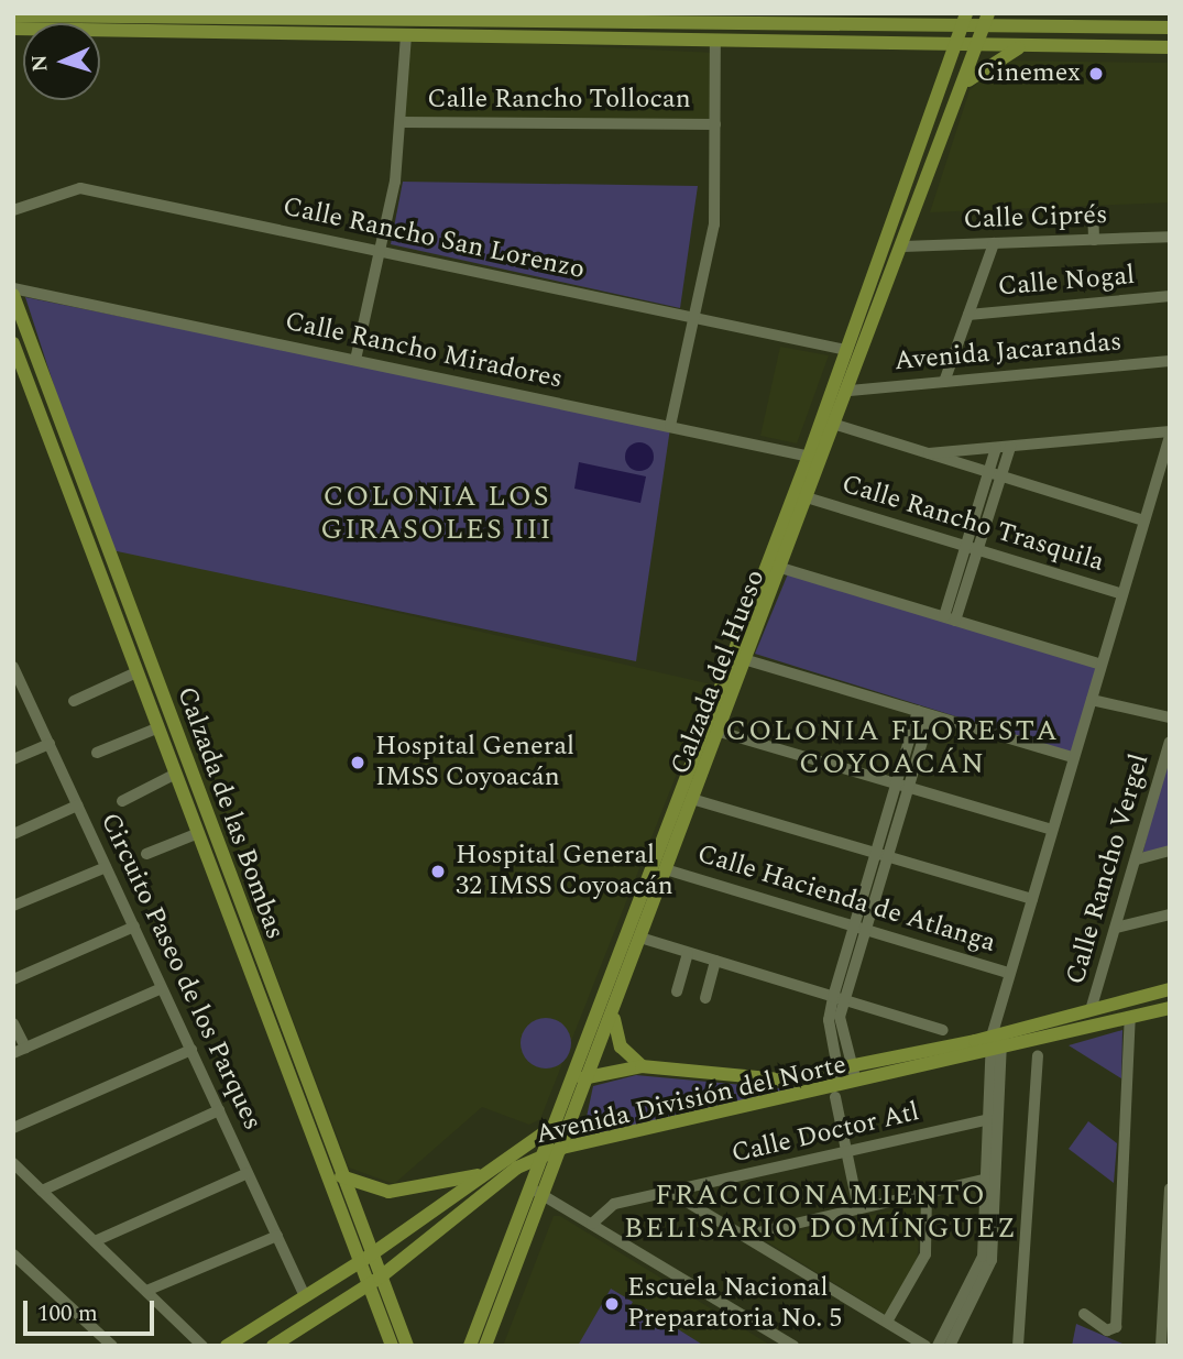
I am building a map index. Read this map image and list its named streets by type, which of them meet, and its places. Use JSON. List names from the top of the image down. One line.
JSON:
{"streets":{"main road":["Calzada del Hueso","Calzada de las Bombas","Avenida División del Norte"],"street":["Calle Rancho Tollocan","Calle Ciprés","Calle Rancho San Lorenzo","Calle Nogal","Calle Rancho Miradores","Avenida Jacarandas","Calle Rancho Trasquila","Calle Rancho Vergel","Calle Hacienda de Atlanga","Circuito Paseo de los Parques","Calle Doctor Atl"]},"crossings":[["Calle Ciprés","Calzada del Hueso"],["Calle Rancho San Lorenzo","Calzada del Hueso"],["Calle Rancho Miradores","Calzada del Hueso"],["Avenida Jacarandas","Calzada del Hueso"],["Calle Rancho Trasquila","Calzada del Hueso"],["Calzada del Hueso","Calle Hacienda de Atlanga"],["Calzada del Hueso","Avenida División del Norte"],["Calzada de las Bombas","Avenida División del Norte"],["Calle Rancho Vergel","Avenida División del Norte"],["Circuito Paseo de los Parques","Avenida División del Norte"]],"districts":["COLONIA LOS GIRASOLES III","COLONIA FLORESTA COYOACÁN","FRACCIONAMIENTO BELISARIO DOMÍNGUEZ"],"places":["Cinemex","Hospital General IMSS Coyoacán","Hospital General 32 IMSS Coyoacán","Escuela Nacional Preparatoria No. 5"],"scale_bar":"100 m","north":"left"}
